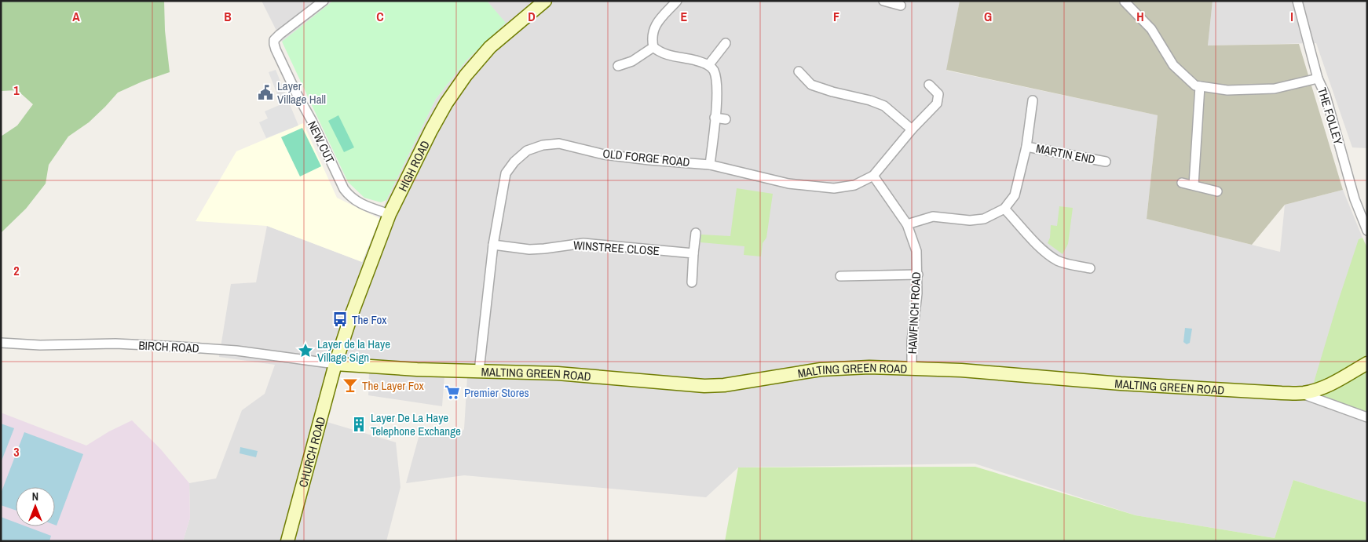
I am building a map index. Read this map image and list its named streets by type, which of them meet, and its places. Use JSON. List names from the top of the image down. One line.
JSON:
{"streets":{"street":["THE FOLLEY","NEW CUT","MARTIN END","OLD FORGE ROAD","HIGH ROAD","WINSTREE CLOSE","HAWFINCH ROAD","BIRCH ROAD","MALTING GREEN ROAD","CHURCH ROAD"]},"crossings":[["NEW CUT","HIGH ROAD"],["OLD FORGE ROAD","WINSTREE CLOSE"],["OLD FORGE ROAD","HAWFINCH ROAD"],["OLD FORGE ROAD","MALTING GREEN ROAD"],["HIGH ROAD","BIRCH ROAD"],["HIGH ROAD","MALTING GREEN ROAD"],["HIGH ROAD","CHURCH ROAD"],["HAWFINCH ROAD","MALTING GREEN ROAD"],["BIRCH ROAD","MALTING GREEN ROAD"],["BIRCH ROAD","CHURCH ROAD"],["MALTING GREEN ROAD","CHURCH ROAD"]],"places":{"public building":["Layer Village Hall"],"bus stop":["The Fox"],"place":["Layer de la Haye Village Sign"],"bar":["The Layer Fox"],"supermarket":["Premier Stores"],"building":["Layer De La Haye Telephone Exchange"]},"north":"top","grid":{"columns":["A","B","C","D","E","F","G","H","I"],"rows":["1","2","3"]}}
